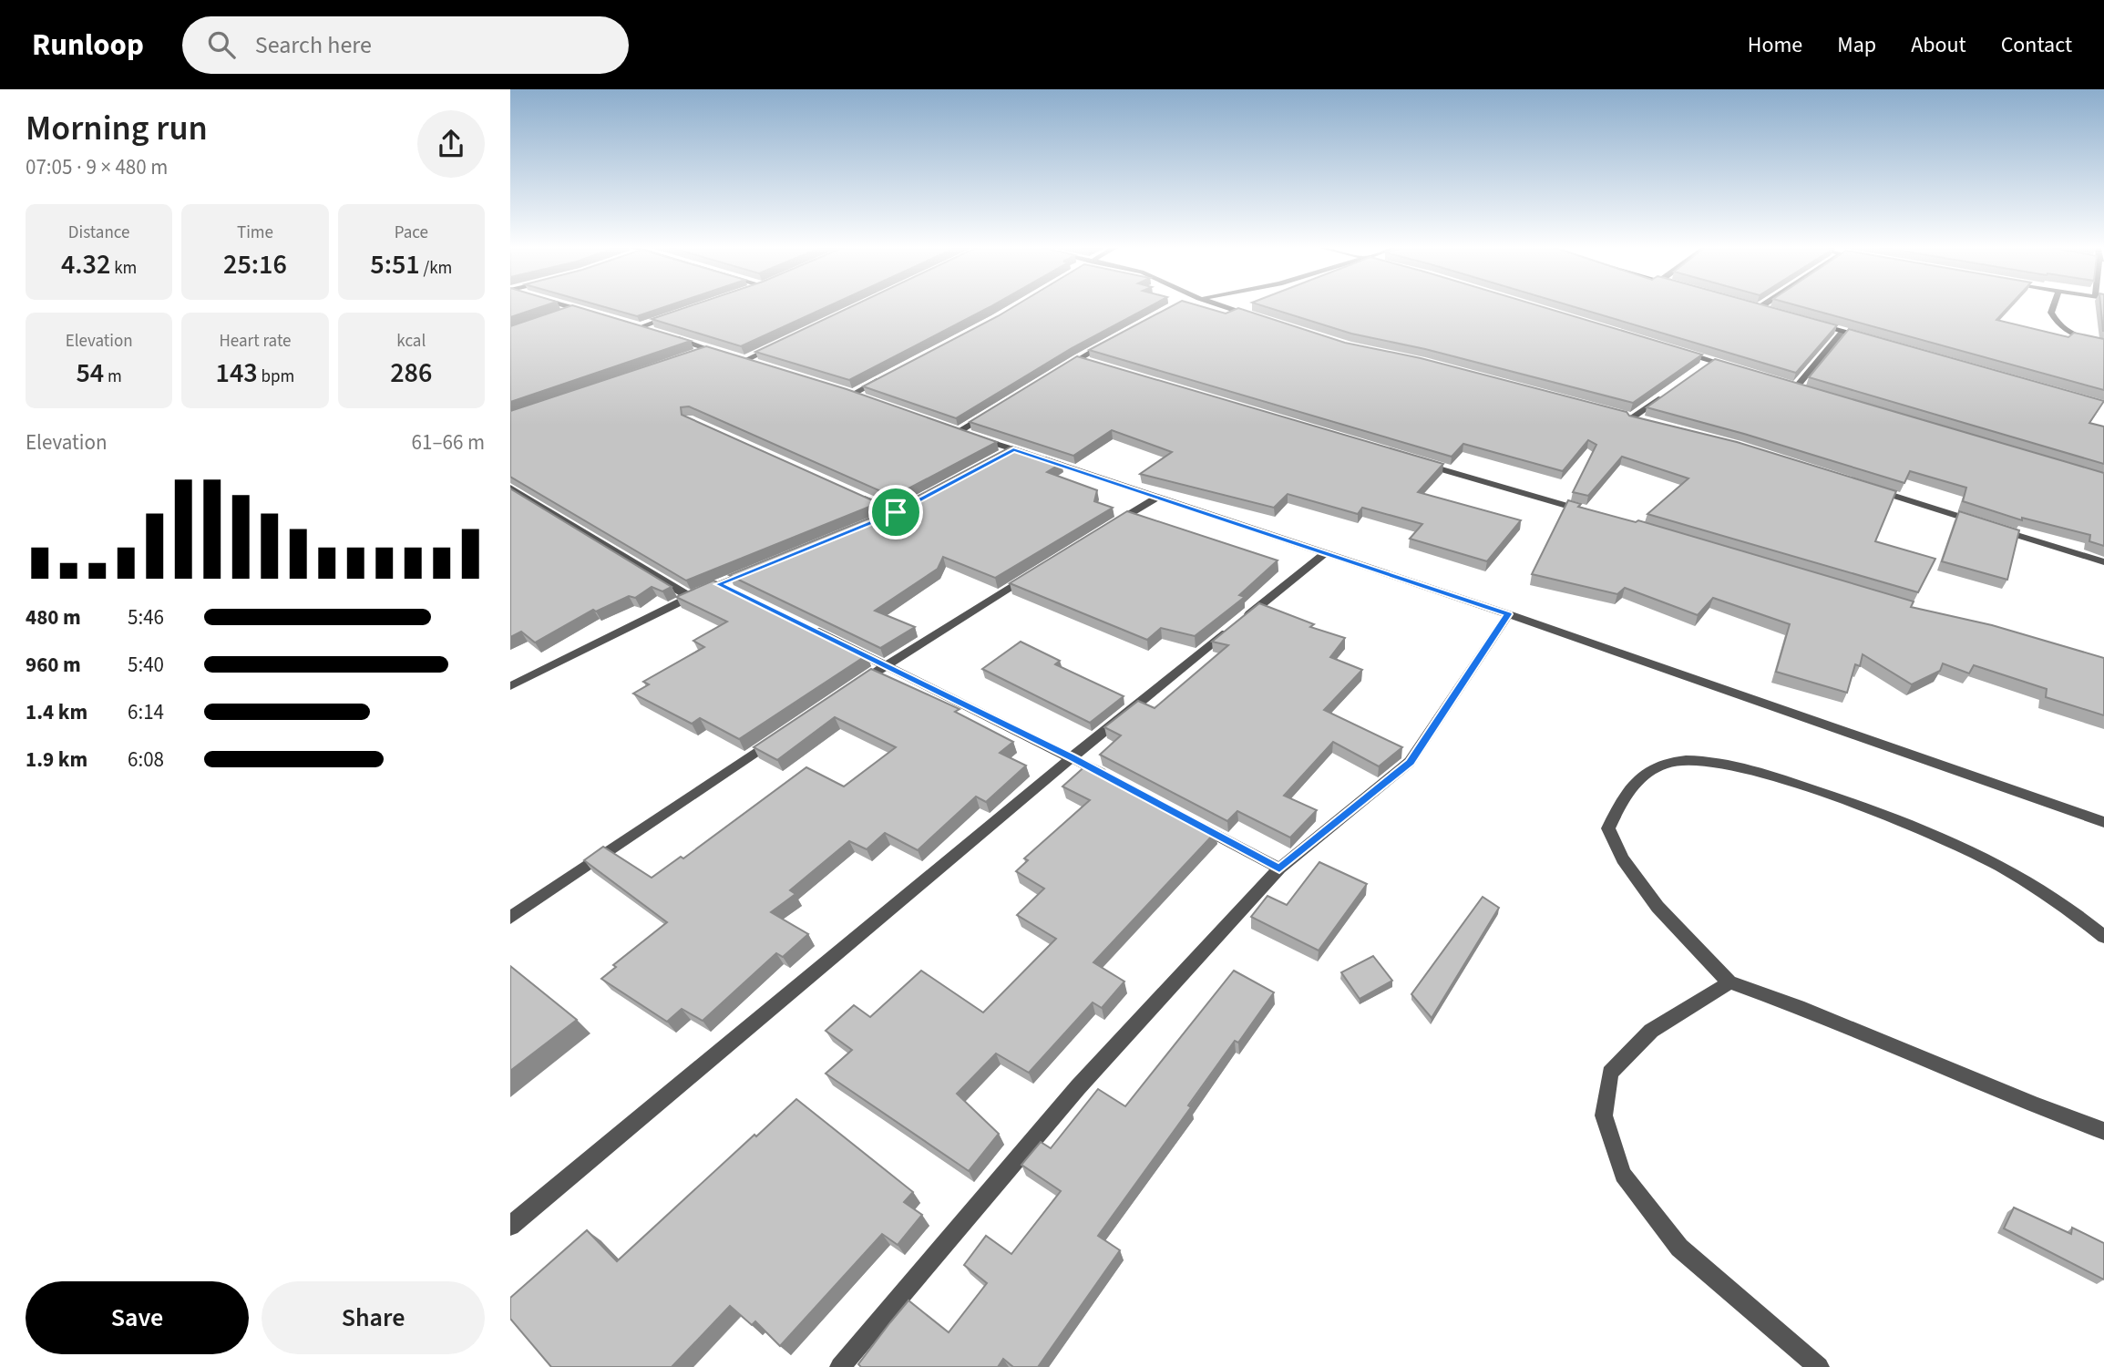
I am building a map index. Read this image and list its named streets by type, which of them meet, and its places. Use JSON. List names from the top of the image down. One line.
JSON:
{"page":{"header":"Runloop","search":"Search here","nav":["Home","Map","About","Contact"],"heading":["Morning run","07:05 · 9 × 480 m"],"stats":[["Distance","4.32 km"],["Time","25:16"],["Pace","5:51 /km"],["Elevation","54 m"],["Heart rate","143 bpm"],["kcal","286"]],"chart":["Elevation","61–66 m"],"list":[{"name":"480 m","note":"5:46"},{"name":"960 m","note":"5:40"},{"name":"1.4 km","note":"6:14"},{"name":"1.9 km","note":"6:08"}],"buttons":["Save","Share"]}}
